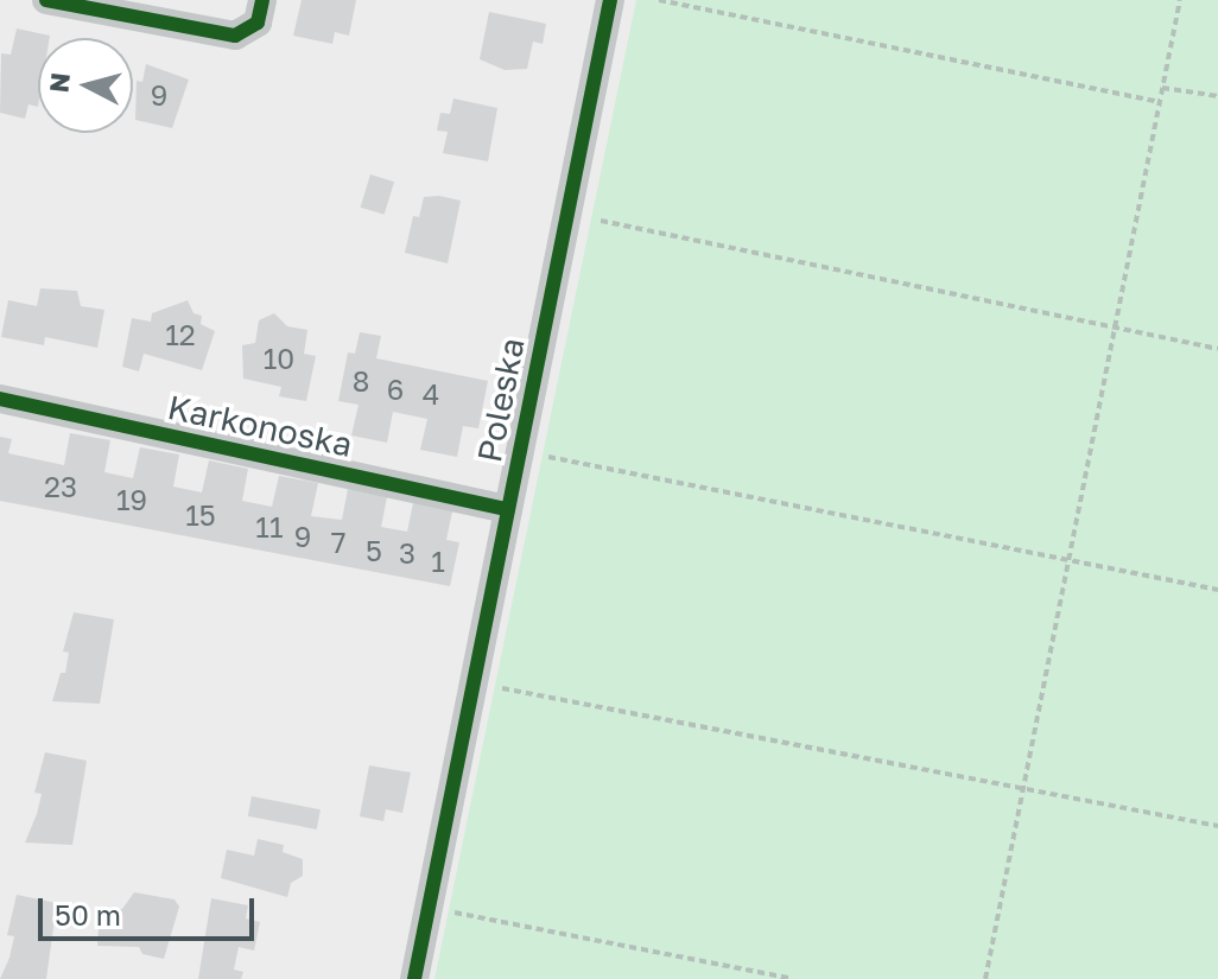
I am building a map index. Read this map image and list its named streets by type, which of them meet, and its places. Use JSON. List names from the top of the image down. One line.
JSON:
{"streets":{"street":["Poleska","Karkonoska"]},"crossings":[["Poleska","Karkonoska"]],"house_numbers":["9","12","10","8","6","4","23","19","15","11","9","7","5","3","1"],"scale_bar":"50 m","north":"left"}
